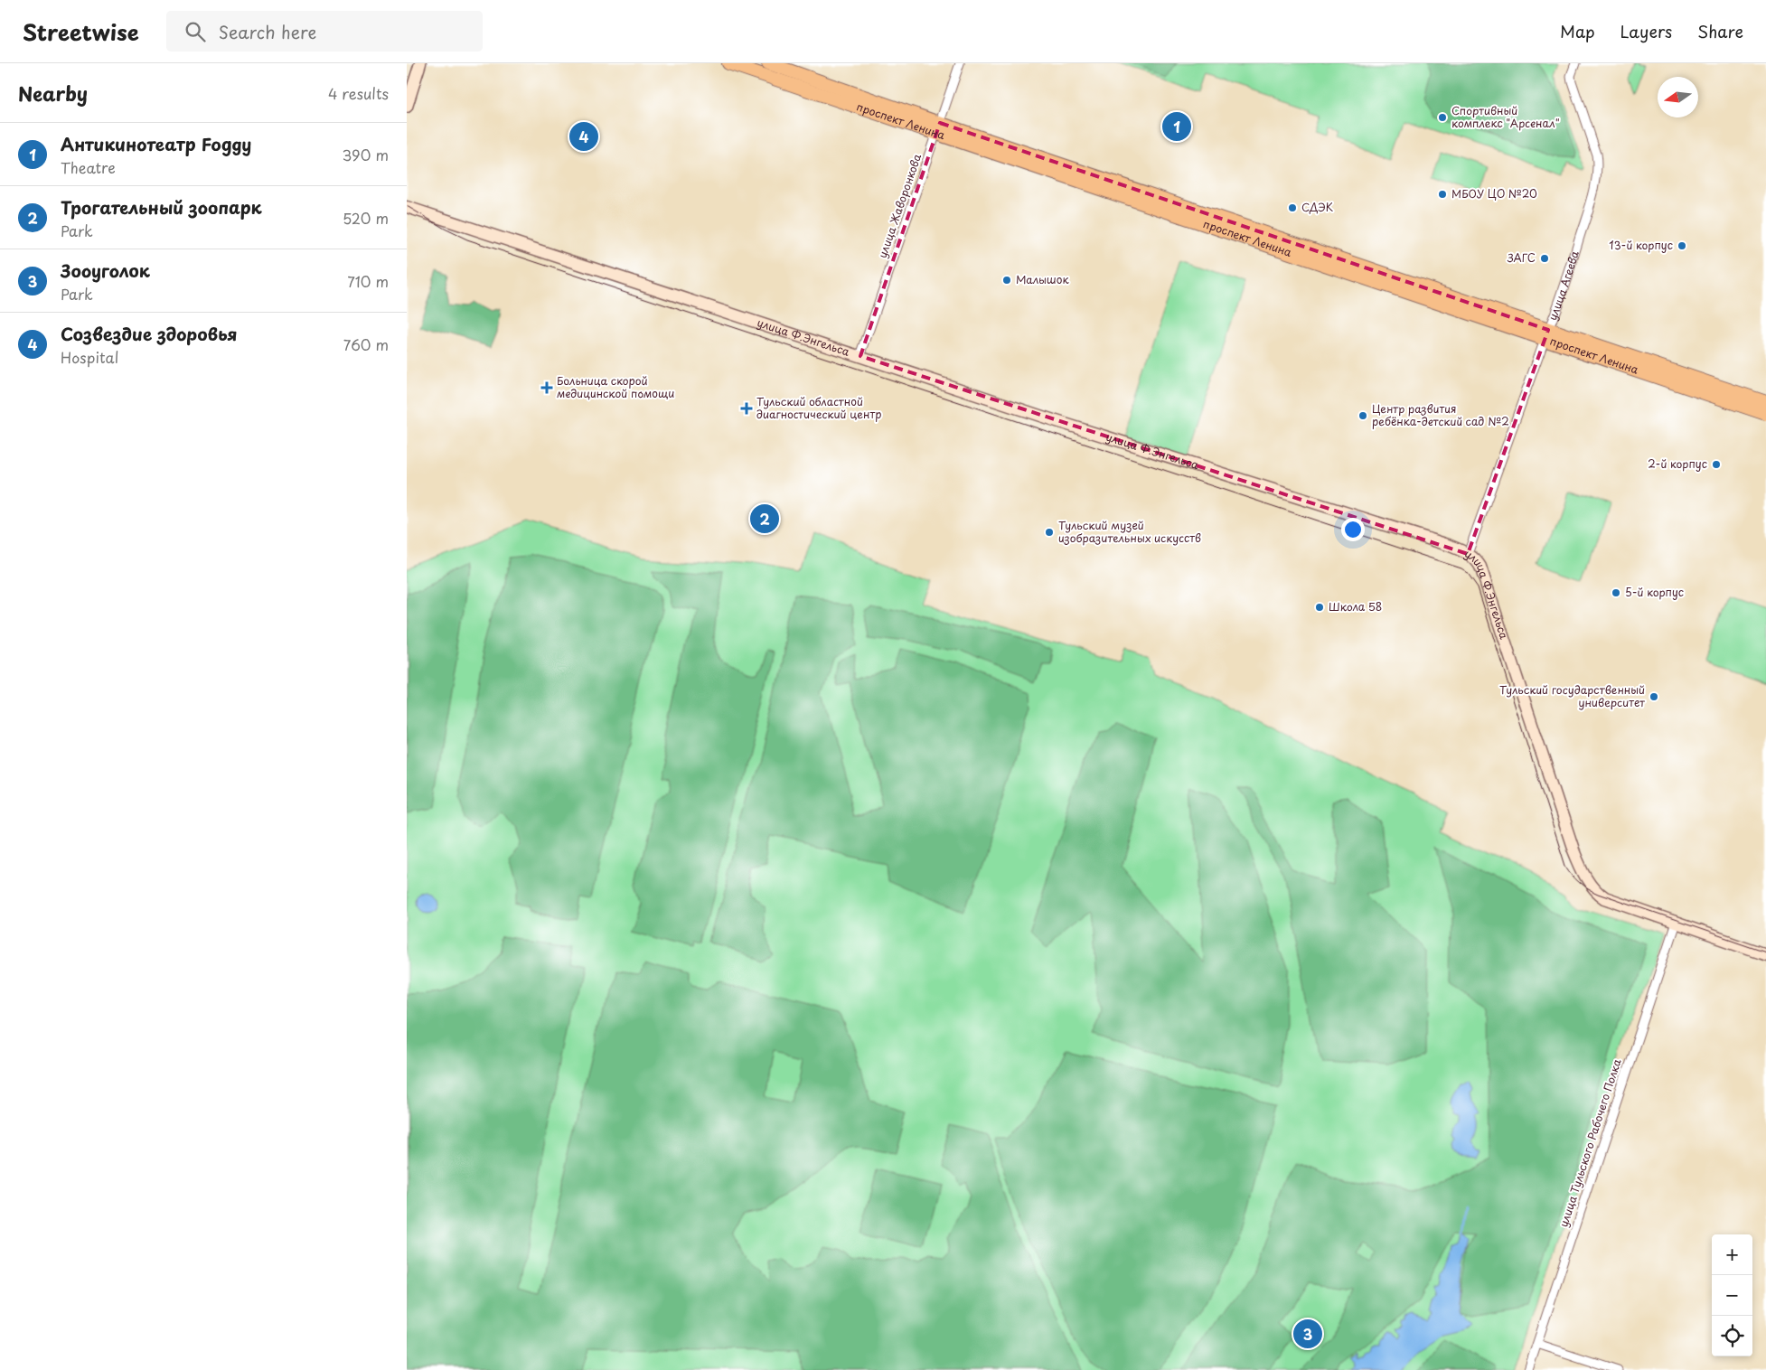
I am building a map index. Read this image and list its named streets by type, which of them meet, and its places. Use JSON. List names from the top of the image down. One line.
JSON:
{"streets":{"main road":["проспект Ленина"],"street":["улица Жаворонкова","улица Агеева","улица Ф.Энгельса","улица Тульского Рабочего Полка"]},"crossings":[["проспект Ленина","улица Жаворонкова"],["проспект Ленина","улица Агеева"],["улица Жаворонкова","улица Ф.Энгельса"],["улица Агеева","улица Ф.Энгельса"],["улица Ф.Энгельса","улица Тульского Рабочего Полка"]],"places":{"other":["Спортивный комплекс \"Арсенал\"","МБОУ ЦО №20","СДЭК","13-й корпус","ЗАГС","Малышок","Центр развития ребёнка-детский сад №2","2-й корпус","Тульский музей изобразительных искусств","5-й корпус","Школа 58","Тульский государственный университет"],"health":["Больница скорой медицинской помощи","Тульский областной диагностический центр"]},"north":"left","page":{"header":"Streetwise","search":"Search here","nav":["Map","Layers","Share"],"heading":["Nearby","4 results"],"pins":["1","4","2","3"],"list":[{"mark":"1","name":"Антикинотеатр Foggy","note":"Theatre","value":"390 m"},{"mark":"2","name":"Трогательный зоопарк","note":"Park","value":"520 m"},{"mark":"3","name":"Зооуголок","note":"Park","value":"710 m"},{"mark":"4","name":"Созвездие здоровья","note":"Hospital","value":"760 m"}],"map_buttons":["+","−"]}}
